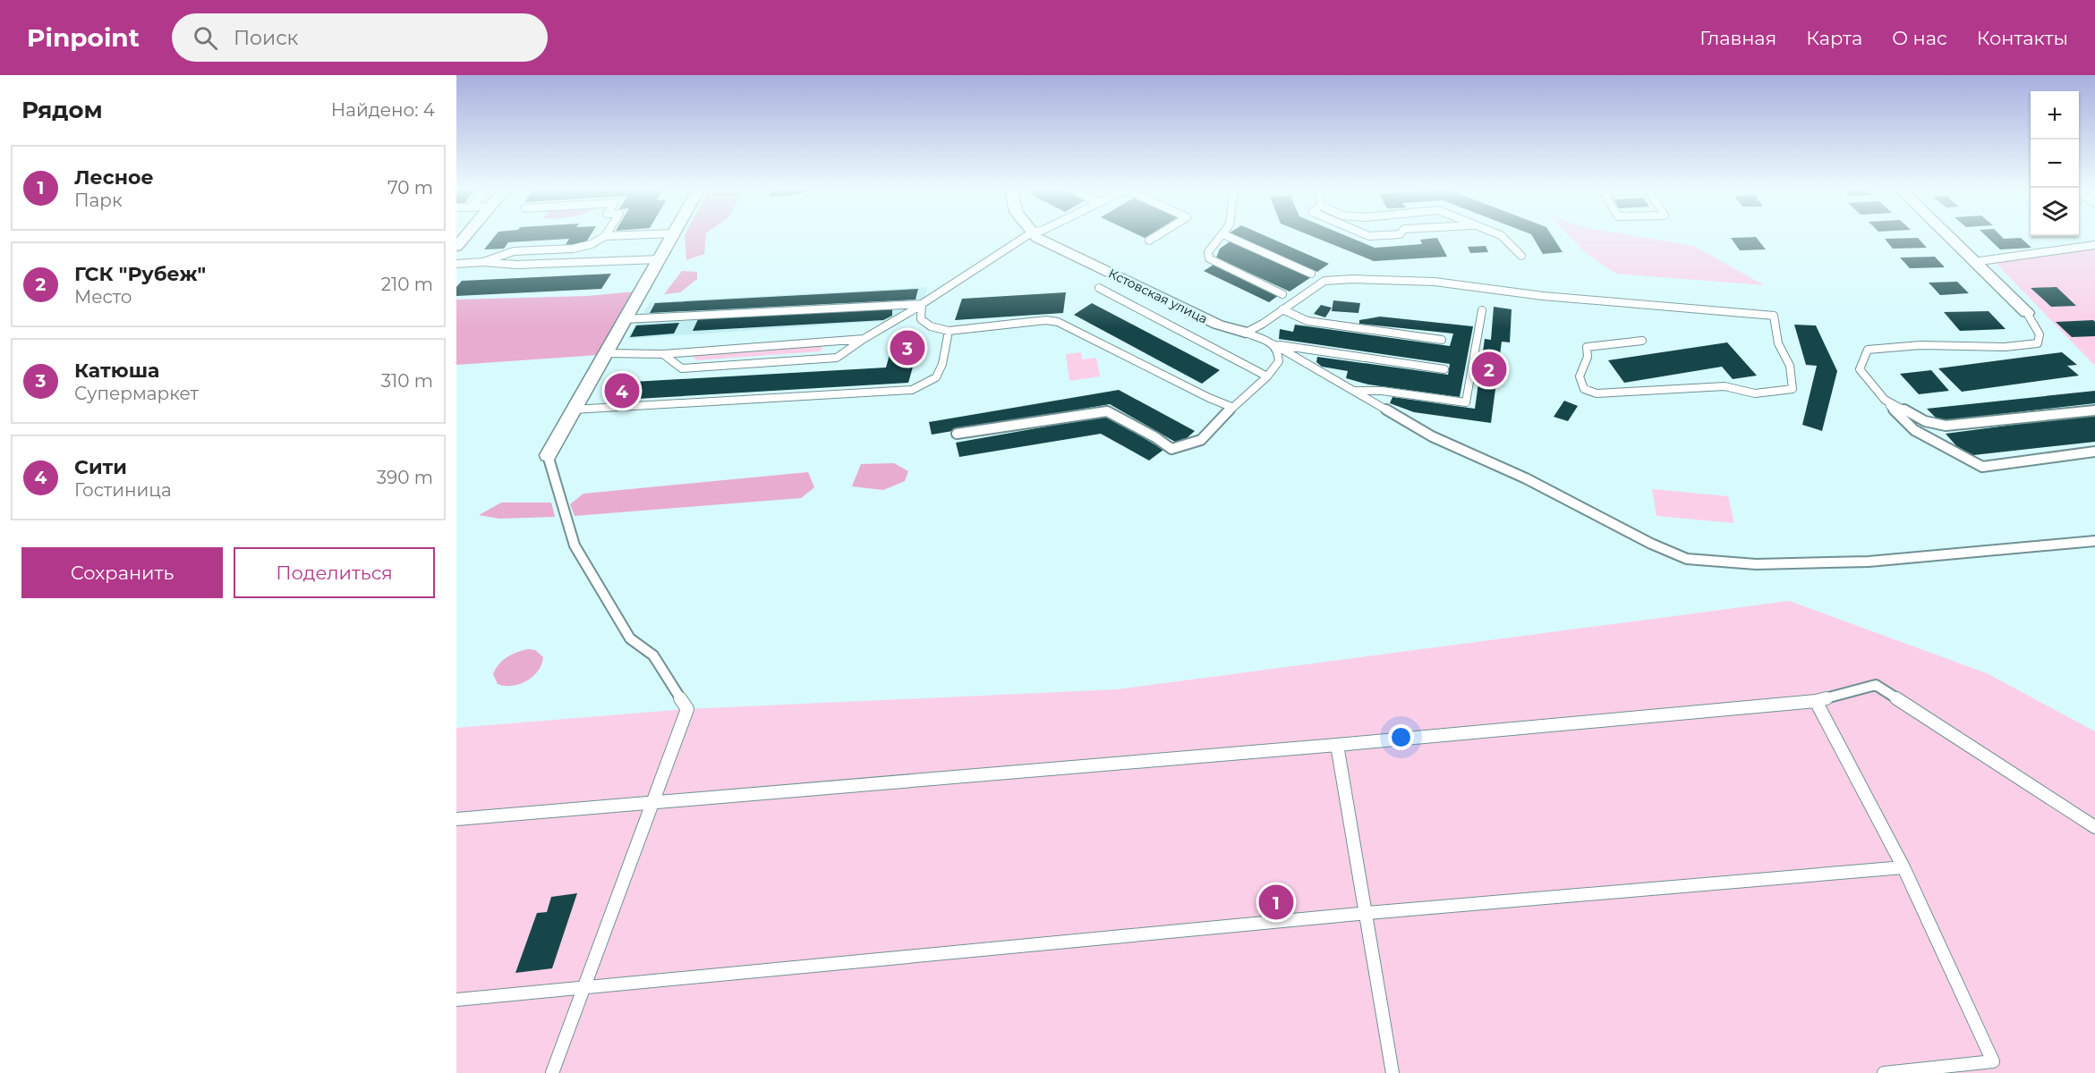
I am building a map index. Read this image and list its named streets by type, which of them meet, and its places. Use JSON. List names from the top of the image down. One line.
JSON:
{"streets":{"street":["Кстовская улица"]},"page":{"header":"Pinpoint","search":"Поиск","nav":["Главная","Карта","О нас","Контакты"],"heading":["Рядом","Найдено: 4"],"map_buttons":["+","−"],"list":[{"mark":"1","name":"Лесное","note":"Парк","value":"70 m"},{"mark":"2","name":"ГСК \"Рубеж\"","note":"Место","value":"210 m"},{"mark":"3","name":"Катюша","note":"Супермаркет","value":"310 m"},{"mark":"4","name":"Сити","note":"Гостиница","value":"390 m"}],"pins":["3","2","4","1"],"buttons":["Сохранить","Поделиться"]}}
